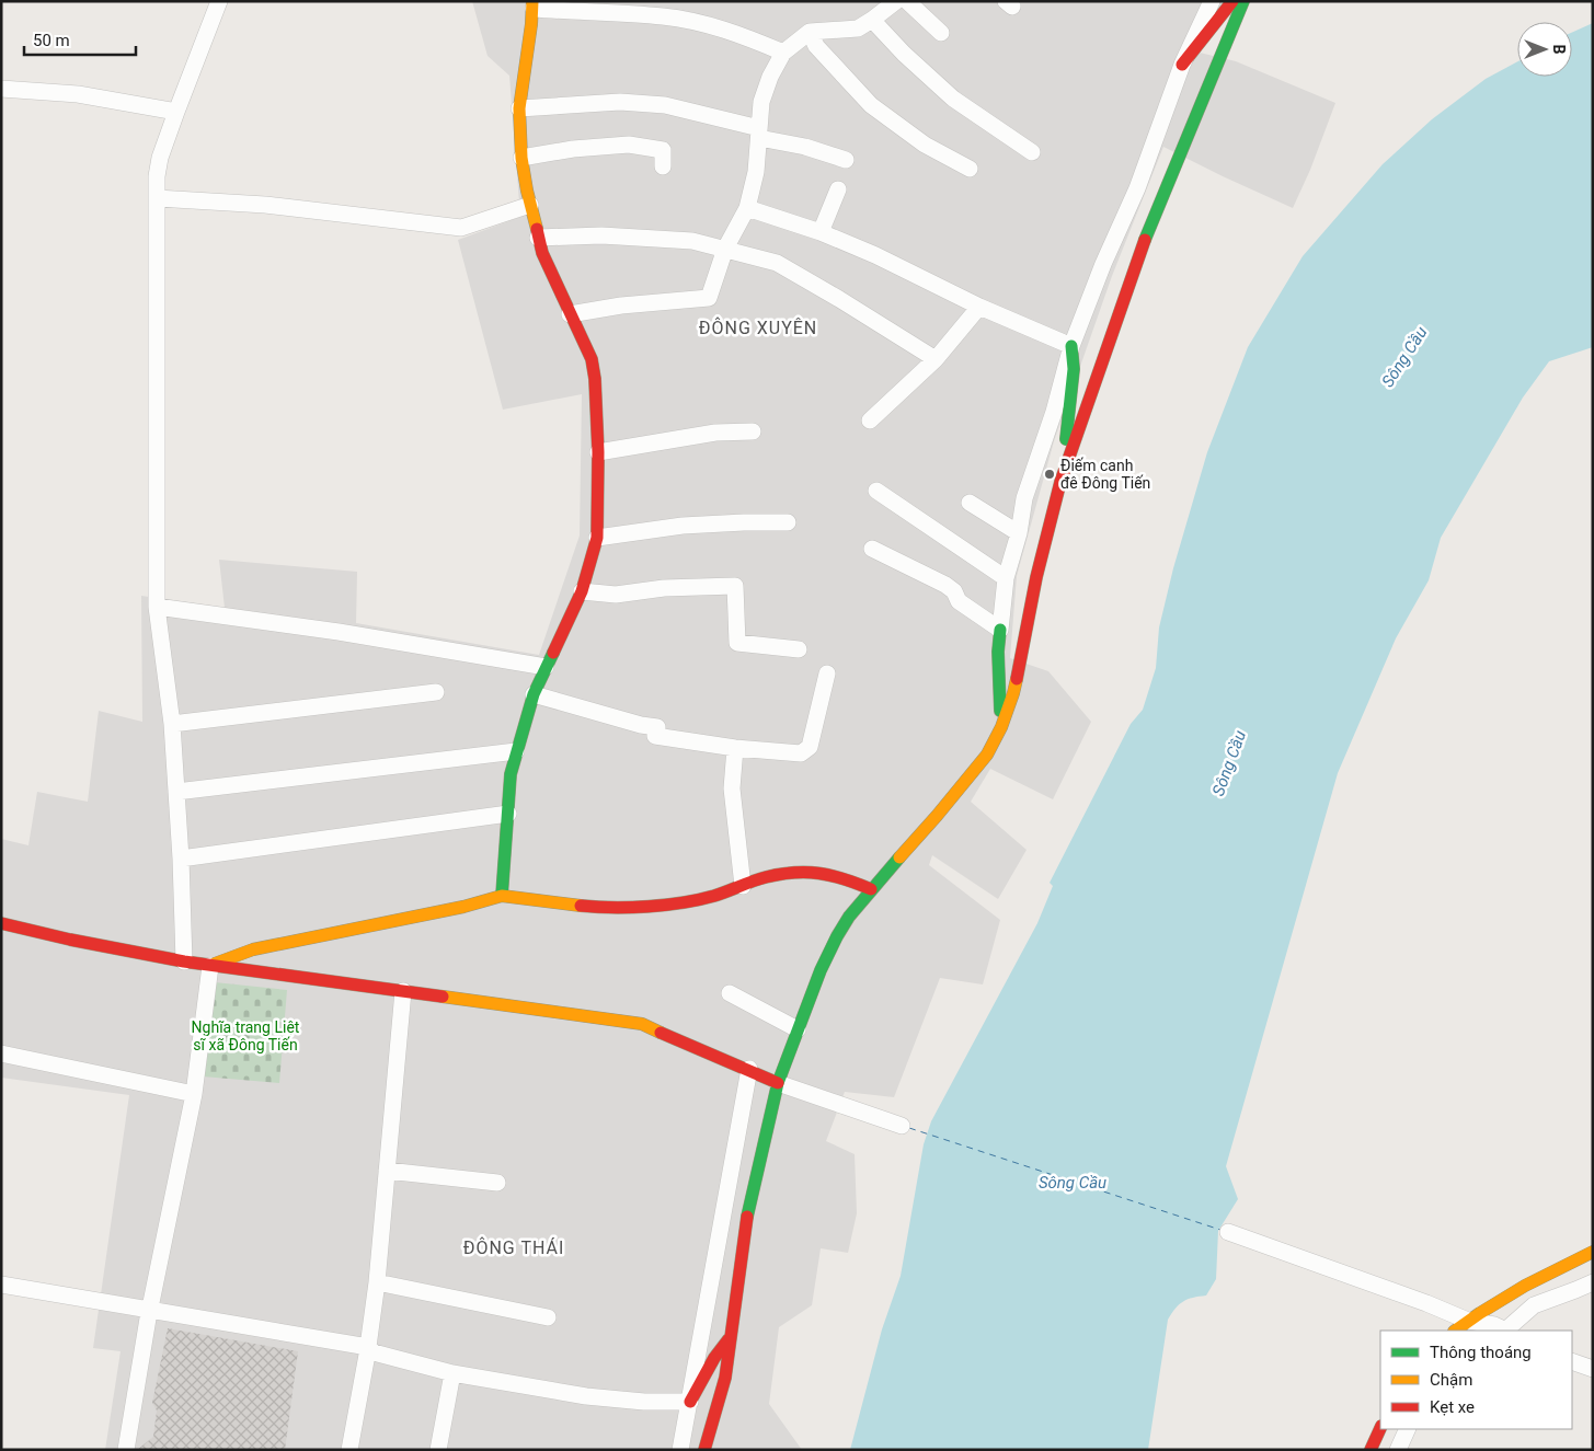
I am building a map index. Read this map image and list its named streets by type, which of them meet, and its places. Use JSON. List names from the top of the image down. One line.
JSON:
{"districts":["ĐÔNG XUYÊN","ĐÔNG THÁI"],"water":["Sông Cầu"],"parks":["Nghĩa trang Liệt sĩ xã Đông Tiến"],"places":["Điếm canh đê Đông Tiến"],"legend":["Thông thoáng","Chậm","Kẹt xe"],"scale_bar":"50 m","north":"right"}
